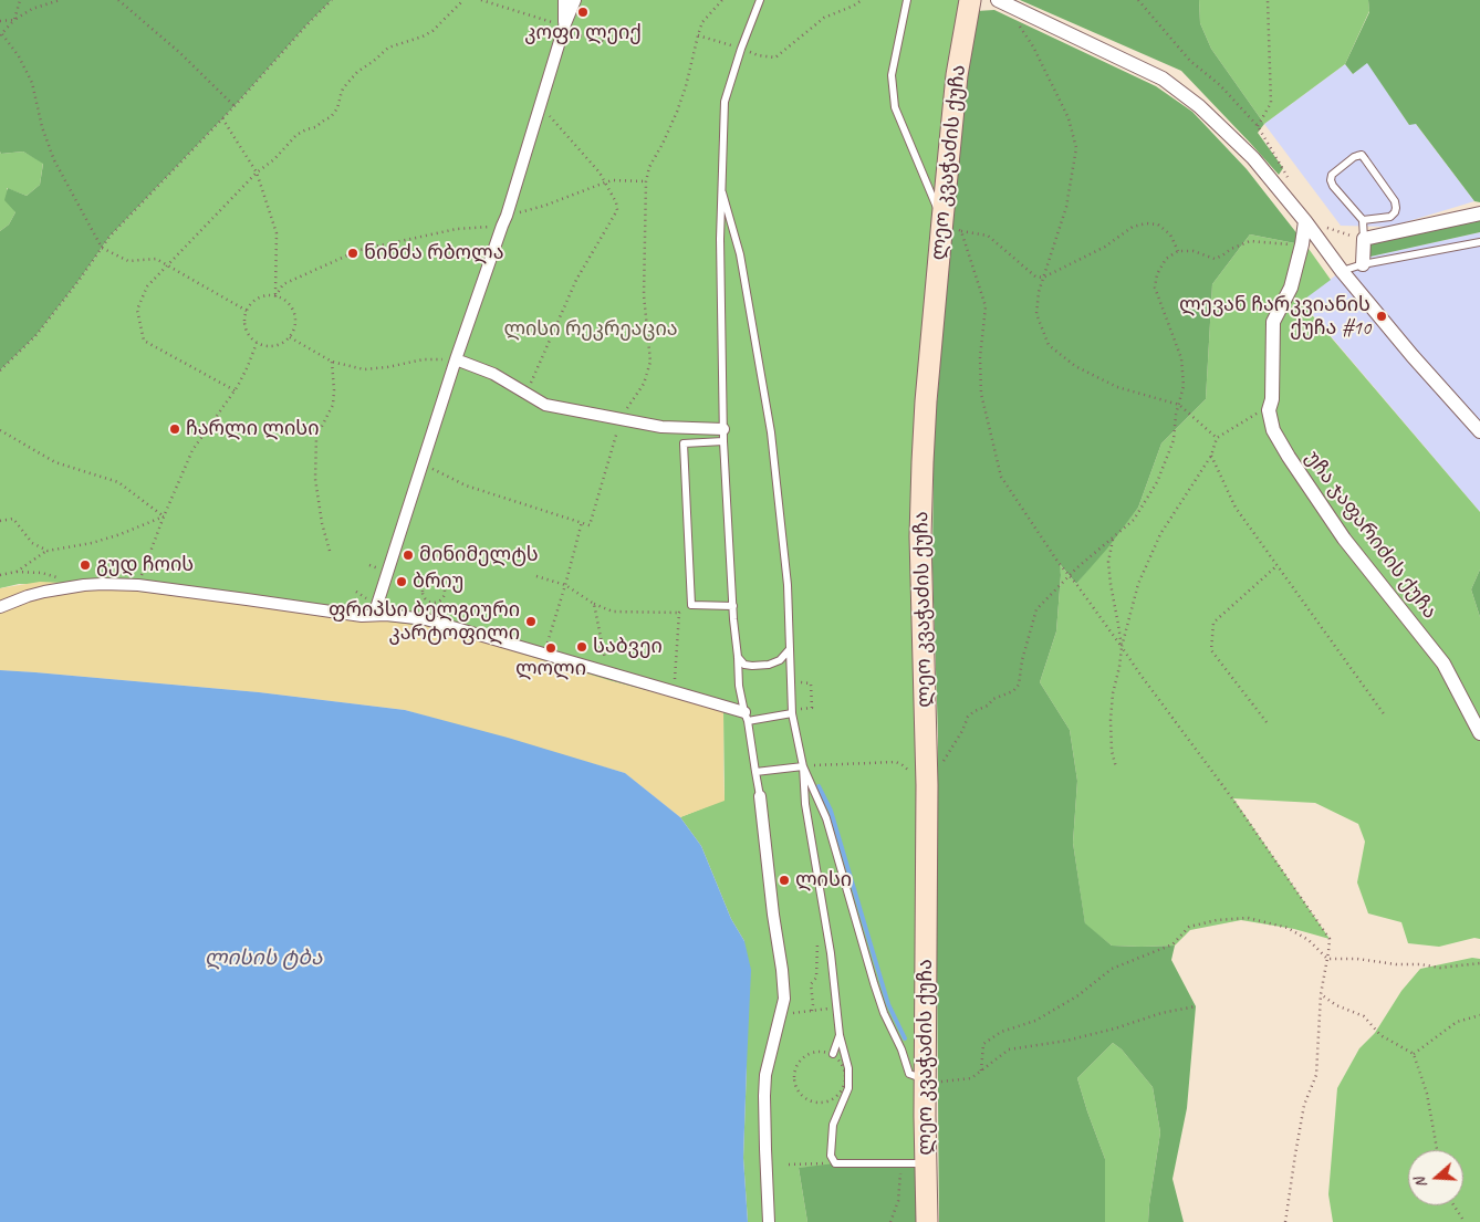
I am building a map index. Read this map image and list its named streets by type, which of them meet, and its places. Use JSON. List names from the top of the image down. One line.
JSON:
{"streets":{"main road":["ლეო კვაჭაძის ქუჩა"],"street":["უჩა ჯაფარიძის ქუჩა"]},"water":["ლისის ტბა"],"parks":["ლისი რეკრეაცია"],"places":["კოფი ლეიქ","ნინძა რბოლა","ლევან ჩარკვიანის ქუჩა #10","ჩარლი ლისი","მინიმელტს","გუდ ჩოის","ბრიუ","ფრიპსი ბელგიური კარტოფილი","საბვეი","ლოლი","ლისი"],"north":"left"}
